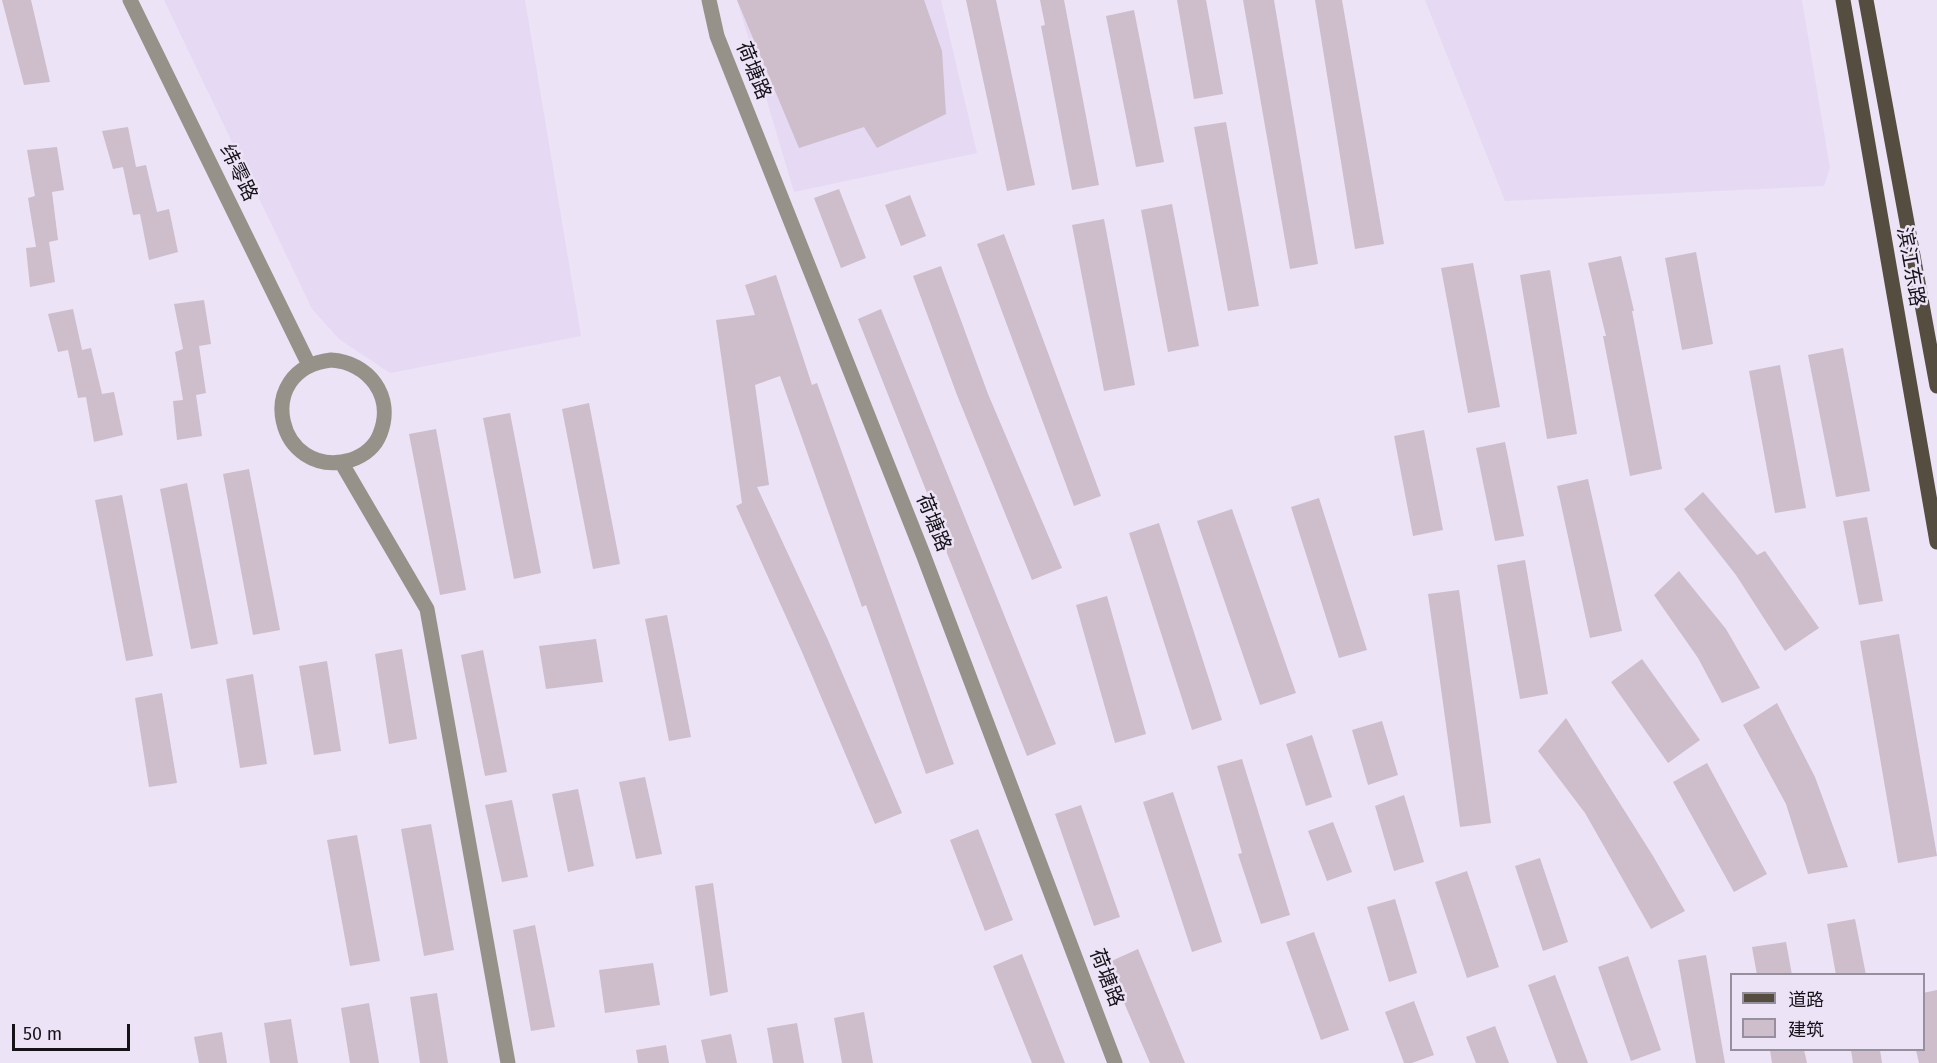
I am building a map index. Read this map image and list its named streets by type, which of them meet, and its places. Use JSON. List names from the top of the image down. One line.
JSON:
{"streets":{"main road":["滨江东路"],"street":["荷塘路","纬零路"]},"legend":["道路","建筑"],"scale_bar":"50 m"}
